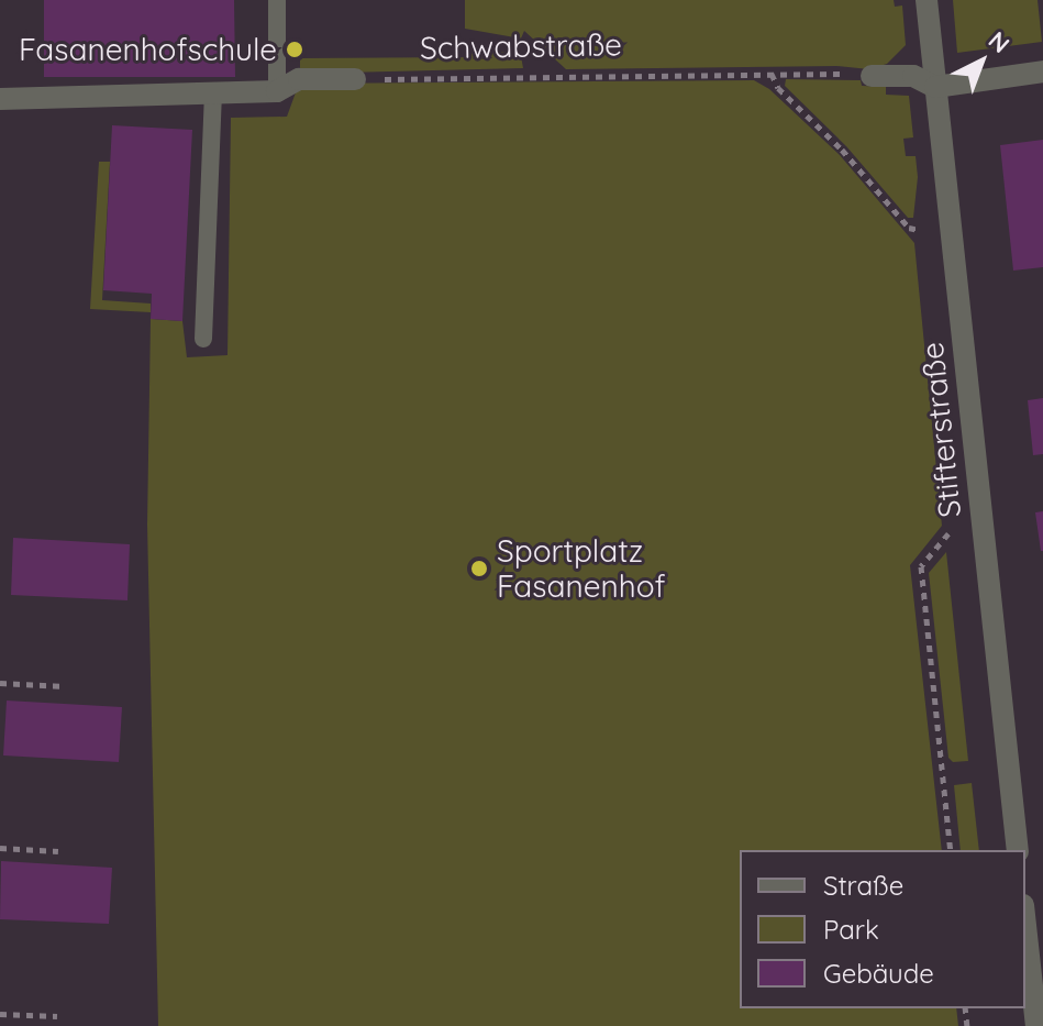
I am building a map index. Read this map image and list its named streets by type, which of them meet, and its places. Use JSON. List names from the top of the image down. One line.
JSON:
{"streets":{"street":["Stifterstraße"],"path":["Schwabstraße"]},"places":["Fasanenhofschule","Sportplatz Fasanenhof"],"legend":["Straße","Park","Gebäude"],"north":"top right"}
